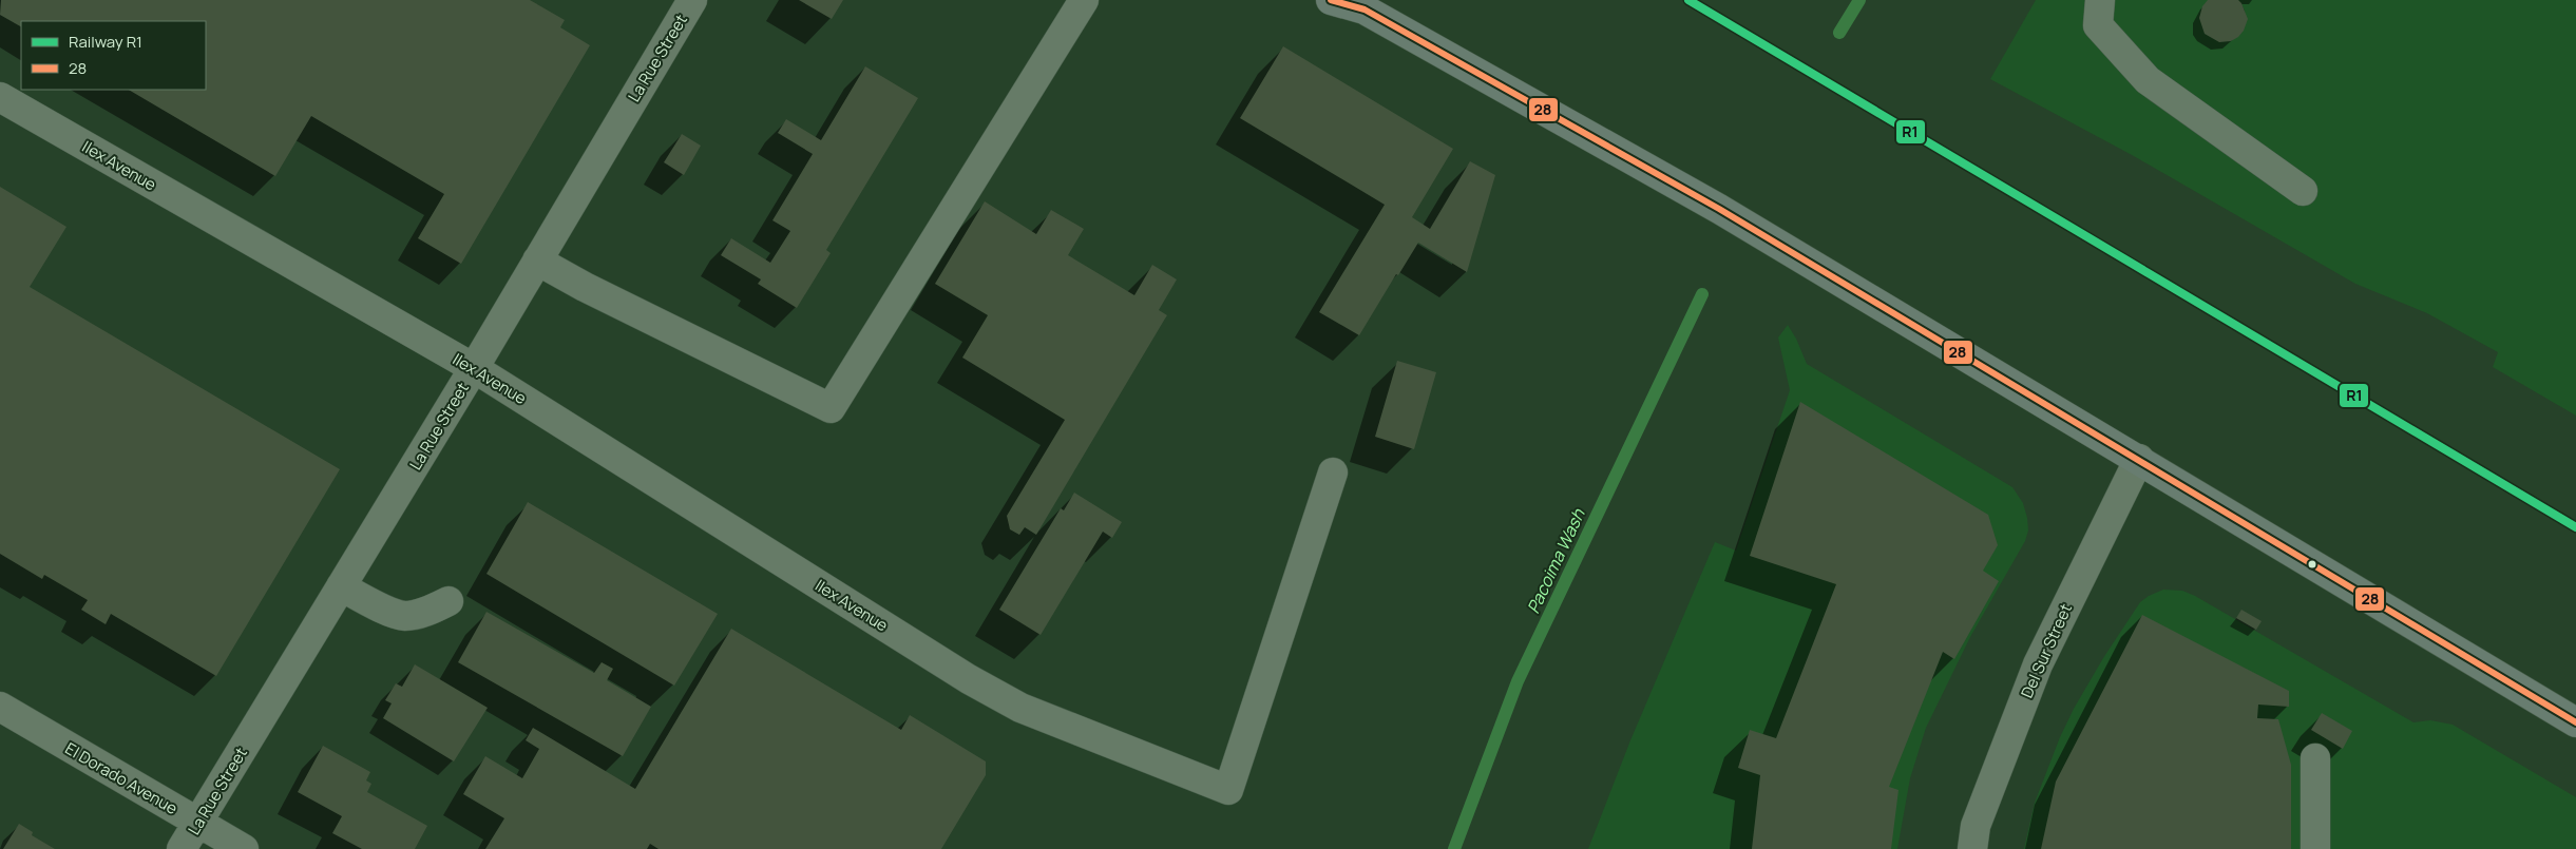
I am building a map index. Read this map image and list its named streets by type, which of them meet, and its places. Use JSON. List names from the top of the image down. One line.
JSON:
{"streets":{"street":["La Rue Street","Ilex Avenue","Del Sur Street","El Dorado Avenue"]},"crossings":[["La Rue Street","Ilex Avenue"],["La Rue Street","El Dorado Avenue"]],"water":["Pacoima Wash"],"lines":["rail line R1","transit line 28"],"legend":["Railway R1","28"]}
